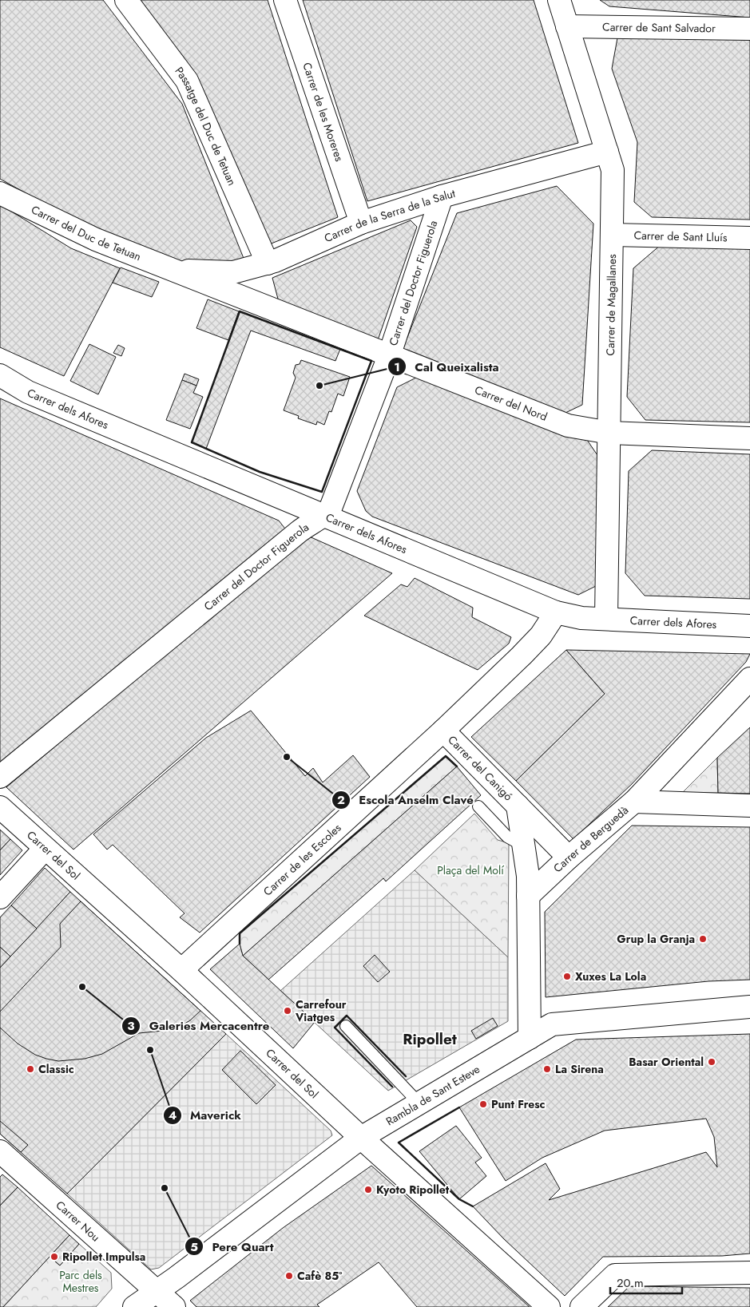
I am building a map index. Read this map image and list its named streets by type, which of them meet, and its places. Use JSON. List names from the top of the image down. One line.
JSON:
{"streets":{"street":["Carrer de Sant Salvador","Carrer de les Moreres","Passatge del Duc de Tetuan","Carrer de la Serra de la Salut","Carrer del Duc de Tetuan","Carrer de Sant Lluís","Carrer del Doctor Figuerola","Carrer de Magallanes","Carrer del Nord","Carrer dels Afores","Carrer del Canigó","Carrer de Berguedà","Carrer del Sol","Carrer de les Escoles","Rambla de Sant Esteve","Carrer Nou"]},"crossings":[["Carrer de Sant Salvador","Carrer de Magallanes"],["Carrer de les Moreres","Carrer de la Serra de la Salut"],["Passatge del Duc de Tetuan","Carrer de la Serra de la Salut"],["Carrer de la Serra de la Salut","Carrer del Duc de Tetuan"],["Carrer de la Serra de la Salut","Carrer del Doctor Figuerola"],["Carrer de la Serra de la Salut","Carrer de Magallanes"],["Carrer de la Serra de la Salut","Carrer del Nord"],["Carrer del Duc de Tetuan","Carrer del Nord"],["Carrer de Sant Lluís","Carrer de Magallanes"],["Carrer del Doctor Figuerola","Carrer del Nord"],["Carrer del Doctor Figuerola","Carrer dels Afores"],["Carrer de Magallanes","Carrer del Nord"],["Carrer de Magallanes","Carrer dels Afores"],["Carrer dels Afores","Carrer de les Escoles"],["Carrer del Canigó","Carrer de Berguedà"],["Carrer del Canigó","Carrer de les Escoles"],["Carrer del Sol","Carrer de les Escoles"],["Carrer del Sol","Rambla de Sant Esteve"],["Rambla de Sant Esteve","Carrer Nou"]],"districts":["Ripollet"],"parks":["Plaça del Molí","Parc dels Mestres"],"places":["Cal Queixalista","Escola Anselm Clavé","Grup la Granja","Xuxes La Lola","Galeries Mercacentre","Carrefour Viatges","Maverick","Basar Oriental","Classic","La Sirena","Punt Fresc","Pere Quart","Kyoto Ripollet","Ripollet Impulsa","Cafè 85º"],"scale_bar":"20 m"}
